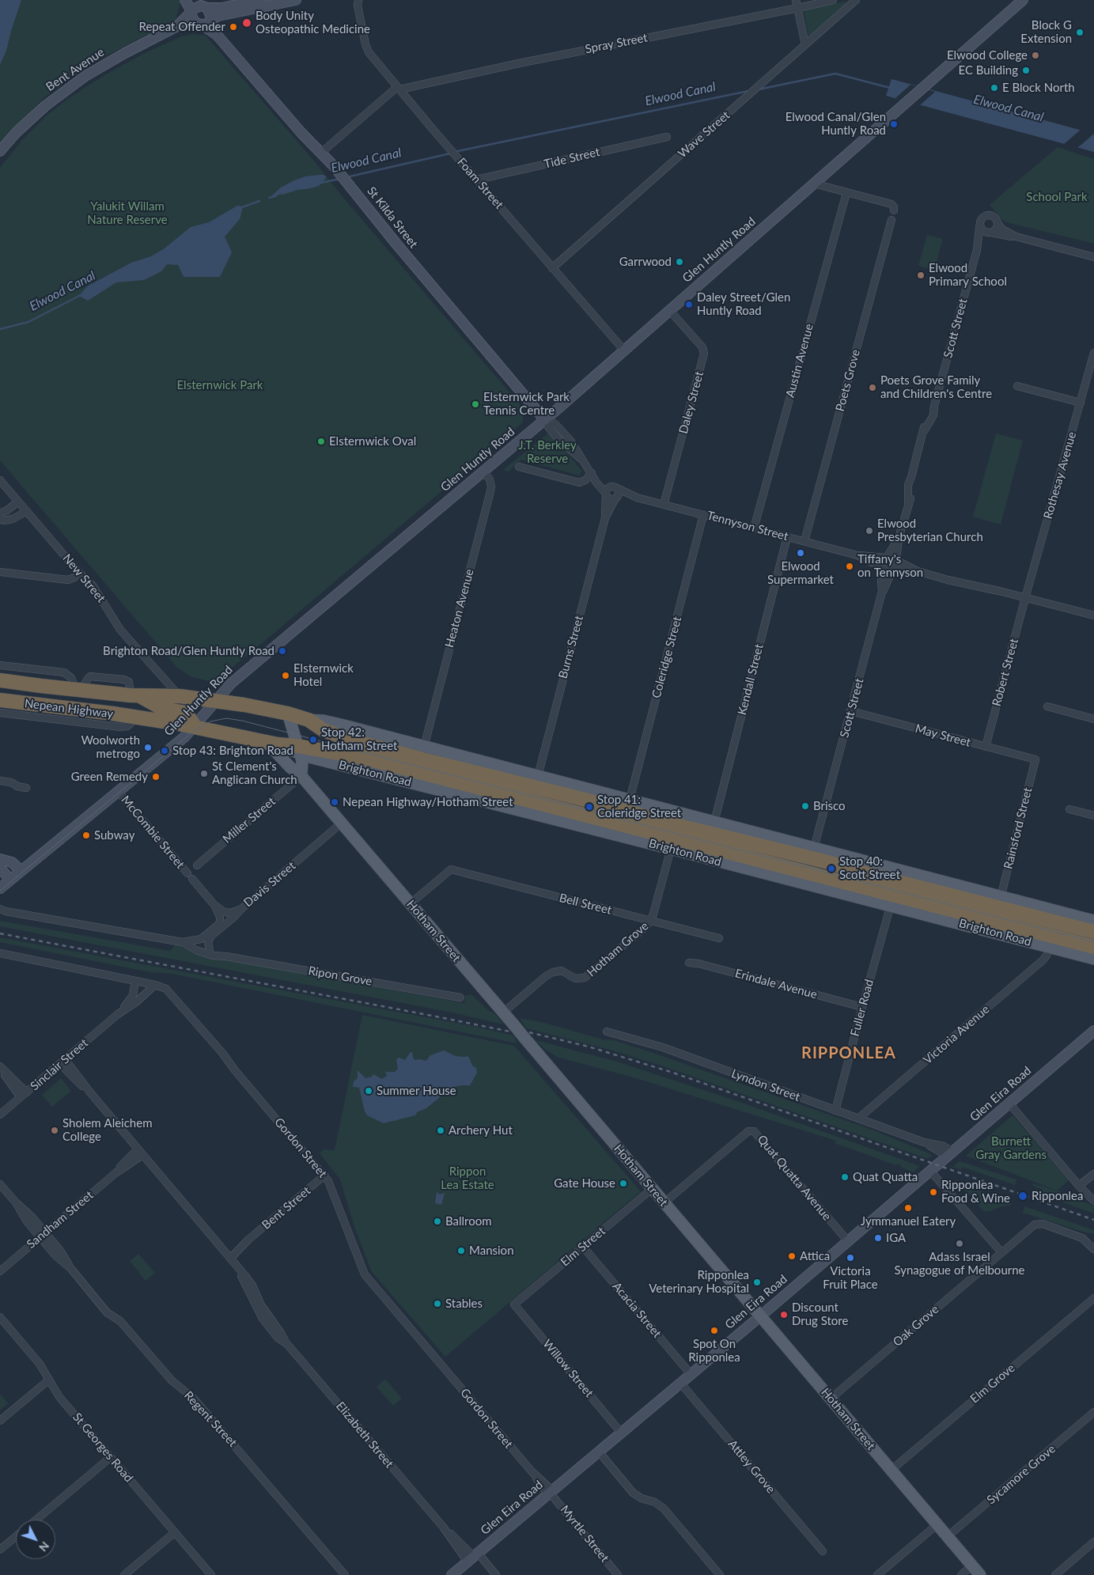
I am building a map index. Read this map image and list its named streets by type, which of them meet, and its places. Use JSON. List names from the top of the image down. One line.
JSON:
{"streets":{"highway":["Nepean Highway","Brighton Road"],"main road":["Bent Avenue","St Kilda Street","Glen Huntly Road","Hotham Street","Glen Eira Road"],"street":["Spray Street","Wave Street","Tide Street","Foam Street","Scott Street","Austin Avenue","Poets Grove","Daley Street","Rothesay Avenue","Tennyson Street","New Street","Heaton Avenue","Burns Street","Coleridge Street","Robert Street","Kendall Street","May Street","Miller Street","Rainsford Street","McCombie Street","Davis Street","Bell Street","Hotham Grove","Ripon Grove","Erindale Avenue","Fuller Road","Victoria Avenue","Sinclair Street","Lyndon Street","Gordon Street","Quat Quatta Avenue","Bent Street","Sandham Street","Elm Street","Acacia Street","Oak Grove","Willow Street","Elm Grove","Regent Street","Elizabeth Street","St Georges Road","Attley Grove","Sycamore Grove","Myrtle Street"]},"crossings":[["Spray Street","Foam Street"],["Spray Street","St Kilda Street"],["Bent Avenue","St Kilda Street"],["Wave Street","Foam Street"],["Tide Street","Foam Street"],["Foam Street","Glen Huntly Road"],["St Kilda Street","Glen Huntly Road"],["St Kilda Street","Tennyson Street"],["Glen Huntly Road","Daley Street"],["Glen Huntly Road","Heaton Avenue"],["Glen Huntly Road","Nepean Highway"],["Glen Huntly Road","Brighton Road"],["Glen Huntly Road","McCombie Street"],["Scott Street","Tennyson Street"],["Scott Street","May Street"],["Scott Street","Brighton Road"],["Austin Avenue","Tennyson Street"],["Poets Grove","Tennyson Street"],["Daley Street","Tennyson Street"],["Rothesay Avenue","Robert Street"],["Tennyson Street","Burns Street"],["Tennyson Street","Coleridge Street"],["Tennyson Street","Kendall Street"],["New Street","Nepean Highway"],["Heaton Avenue","Brighton Road"],["Burns Street","Brighton Road"],["Coleridge Street","Brighton Road"],["Robert Street","May Street"],["Kendall Street","Brighton Road"],["Nepean Highway","Brighton Road"],["May Street","Rainsford Street"],["Brighton Road","Rainsford Street"],["Brighton Road","Hotham Street"],["Brighton Road","Hotham Grove"],["Brighton Road","Fuller Road"],["Brighton Road","Victoria Avenue"],["Miller Street","Hotham Street"],["McCombie Street","Davis Street"],["Davis Street","Hotham Street"],["Davis Street","Ripon Grove"],["Bell Street","Hotham Street"],["Bell Street","Hotham Grove"],["Hotham Street","Hotham Grove"],["Hotham Street","Glen Eira Road"],["Hotham Street","Quat Quatta Avenue"],["Hotham Street","Elm Street"],["Hotham Street","Oak Grove"],["Hotham Street","Elm Grove"],["Hotham Street","Sycamore Grove"],["Erindale Avenue","Fuller Road"],["Fuller Road","Lyndon Street"],["Victoria Avenue","Lyndon Street"],["Sinclair Street","Gordon Street"],["Sinclair Street","Elizabeth Street"],["Lyndon Street","Glen Eira Road"],["Glen Eira Road","Gordon Street"],["Glen Eira Road","Quat Quatta Avenue"],["Glen Eira Road","Acacia Street"],["Glen Eira Road","Willow Street"],["Glen Eira Road","Elizabeth Street"],["Glen Eira Road","Attley Grove"],["Glen Eira Road","Myrtle Street"],["Gordon Street","Bent Street"],["Gordon Street","Myrtle Street"],["Bent Street","Elizabeth Street"],["Sandham Street","Regent Street"],["Sandham Street","Elizabeth Street"],["Elm Street","Acacia Street"],["Elm Street","Willow Street"]],"districts":["RIPPONLEA"],"water":["Elwood Canal"],"parks":["School Park","Yalukit Willam Nature Reserve","Elsternwick Park","J.T. Berkley Reserve","Burnett Gray Gardens","Rippon Lea Estate"],"places":["Body Unity Osteopathic Medicine","Repeat Offender","Block G Extension","Elwood College","EC Building","E Block North","Elwood Canal/Glen Huntly Road","Garrwood","Elwood Primary School","Daley Street/Glen Huntly Road","Poets Grove Family and Children's Centre","Elsternwick Park Tennis Centre","Elsternwick Oval","Elwood Presbyterian Church","Elwood Supermarket","Tiffany's on Tennyson","Brighton Road/Glen Huntly Road","Elsternwick Hotel","Stop 42: Hotham Street","Woolworth metrogo","Stop 43: Brighton Road","St Clement's Anglican Church","Green Remedy","Nepean Highway/Hotham Street","Brisco","Stop 41: Coleridge Street","Subway","Stop 40: Scott Street","Summer House","Sholem Aleichem College","Archery Hut","Quat Quatta","Gate House","Ripponlea Food & Wine","Ripponlea","Jymmanuel Eatery","Ballroom","IGA","Adass Israel Synagogue of Melbourne","Mansion","Attica","Victoria Fruit Place","Ripponlea Veterinary Hospital","Stables","Discount Drug Store","Spot On Ripponlea"],"north":"bottom right"}
